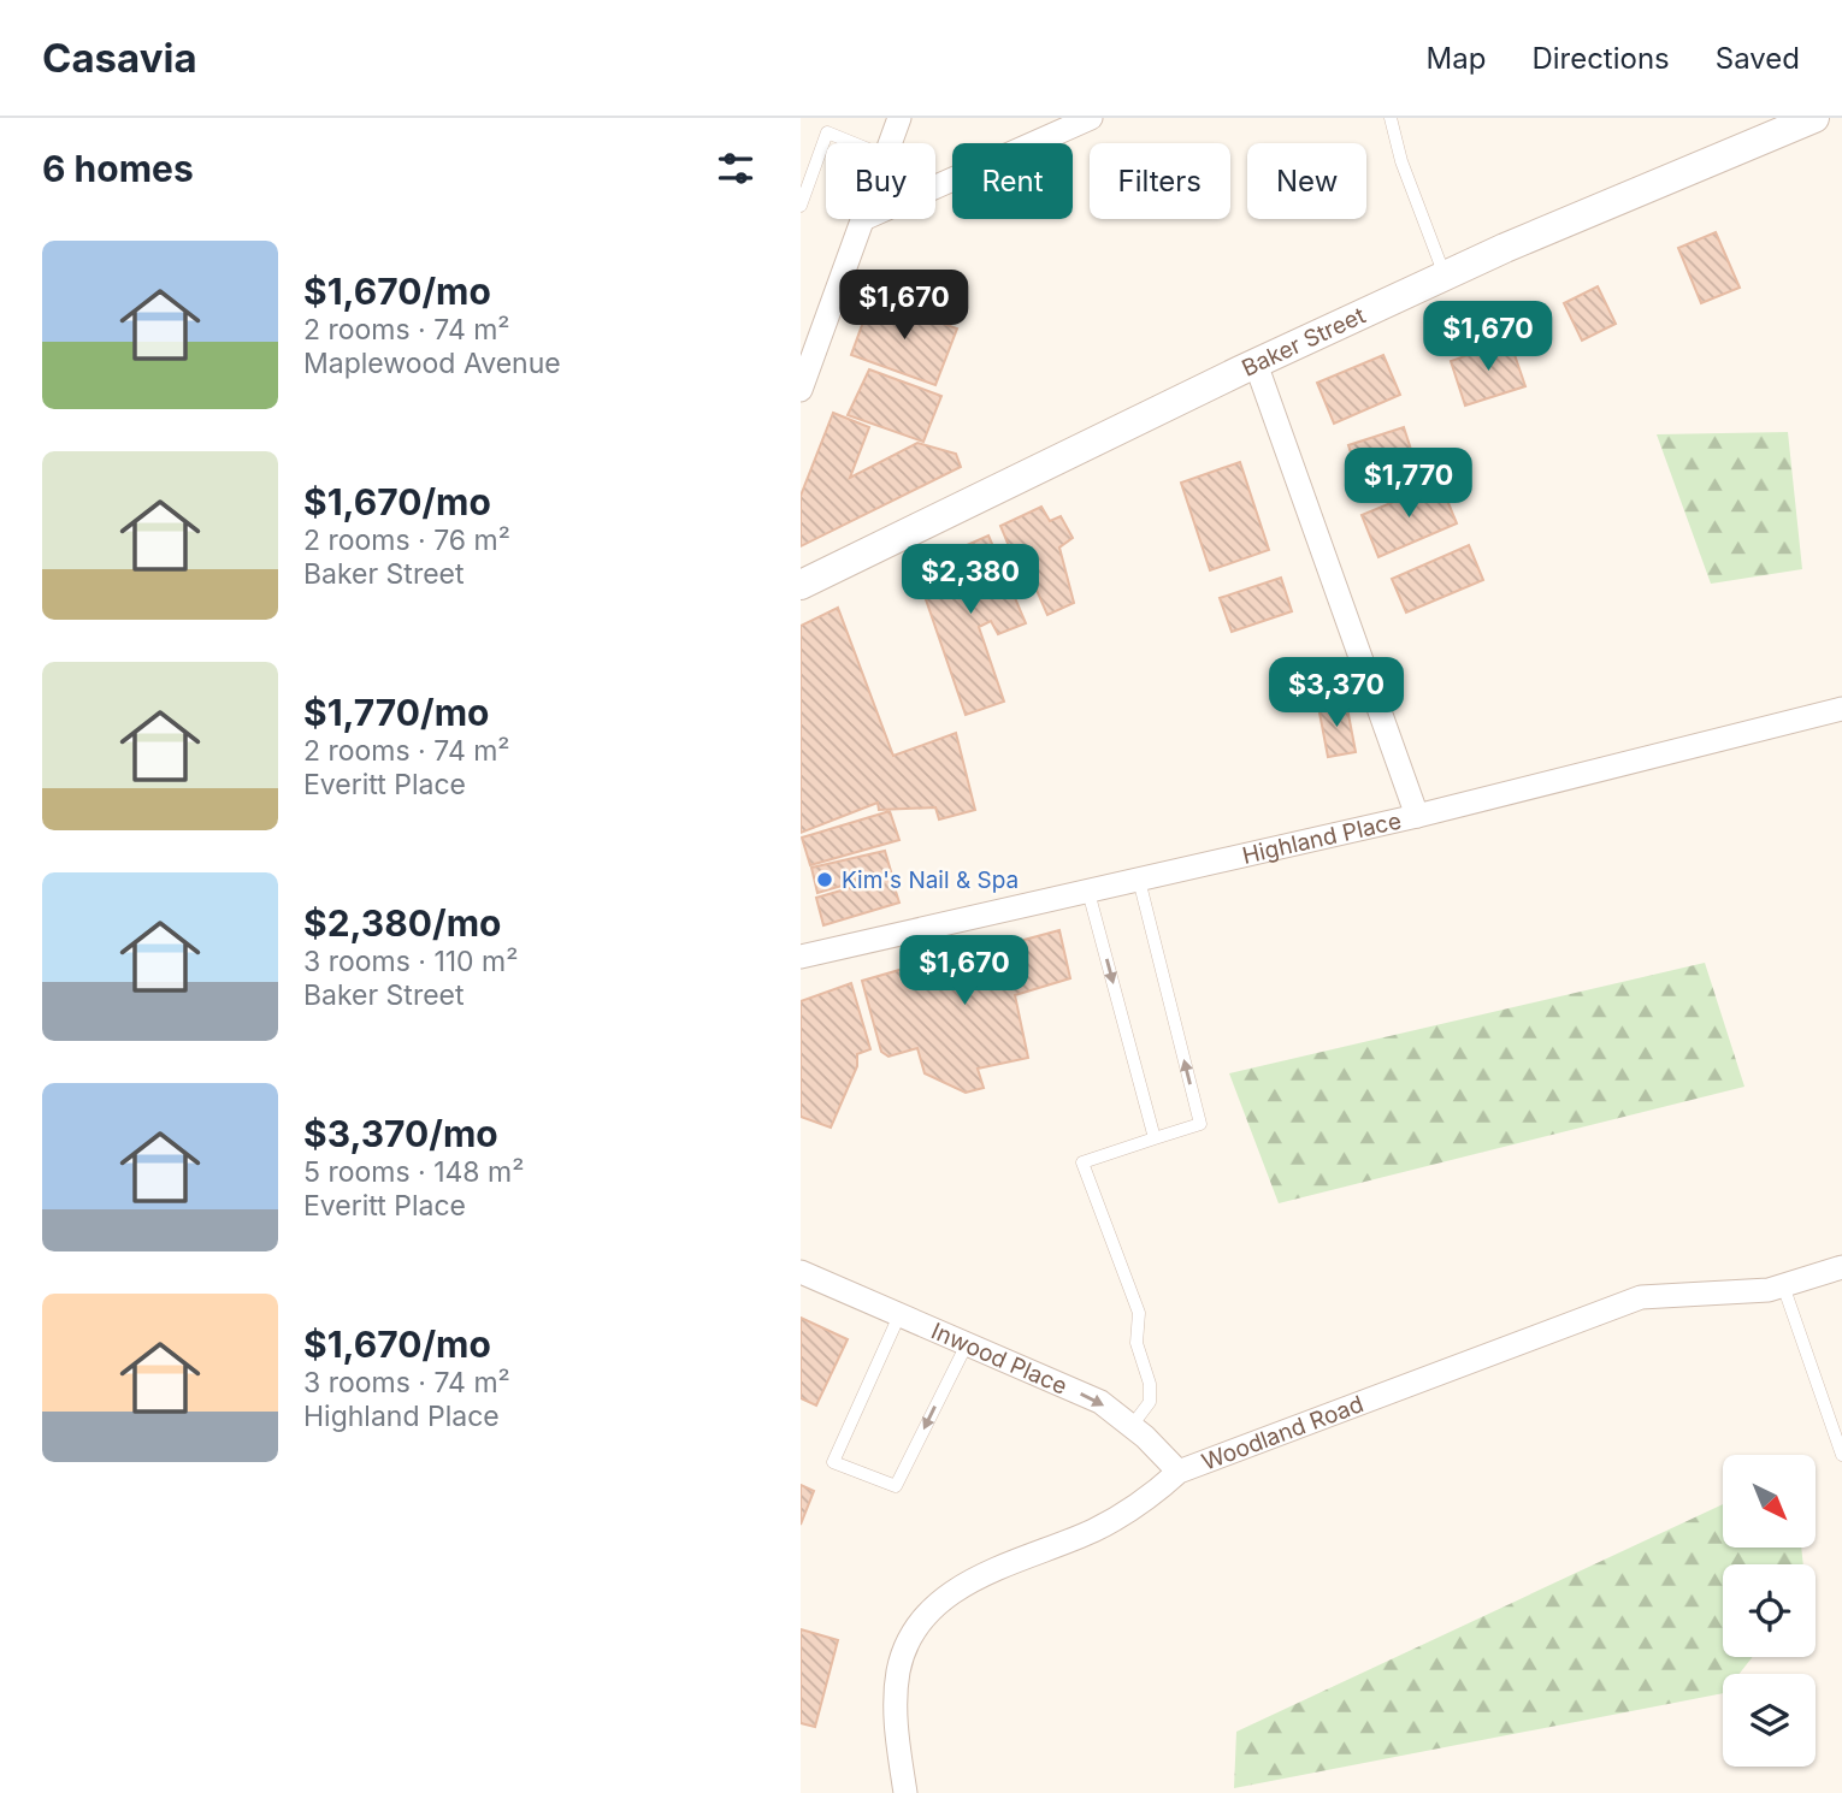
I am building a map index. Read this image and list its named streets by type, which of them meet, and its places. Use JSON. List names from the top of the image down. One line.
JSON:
{"streets":{"street":["Baker Street","Highland Place","Inwood Place","Woodland Road"]},"crossings":[["Inwood Place","Woodland Road"]],"one_way":["Inwood Place"],"places":["Kim's Nail & Spa"],"north":"bottom right","page":{"header":"Casavia","nav":["Map","Directions","Saved"],"heading":"6 homes","chip":["Buy","Rent","Filters","New"],"list":[{"name":"$1,670/mo","note":"2 rooms · 74 m² · Maplewood Avenue"},{"name":"$1,670/mo","note":"2 rooms · 76 m² · Baker Street"},{"name":"$1,770/mo","note":"2 rooms · 74 m² · Everitt Place"},{"name":"$2,380/mo","note":"3 rooms · 110 m² · Baker Street"},{"name":"$3,370/mo","note":"5 rooms · 148 m² · Everitt Place"},{"name":"$1,670/mo","note":"3 rooms · 74 m² · Highland Place"}],"price":["$1,670","$1,670","$1,770","$2,380","$3,370","$1,670"]}}
